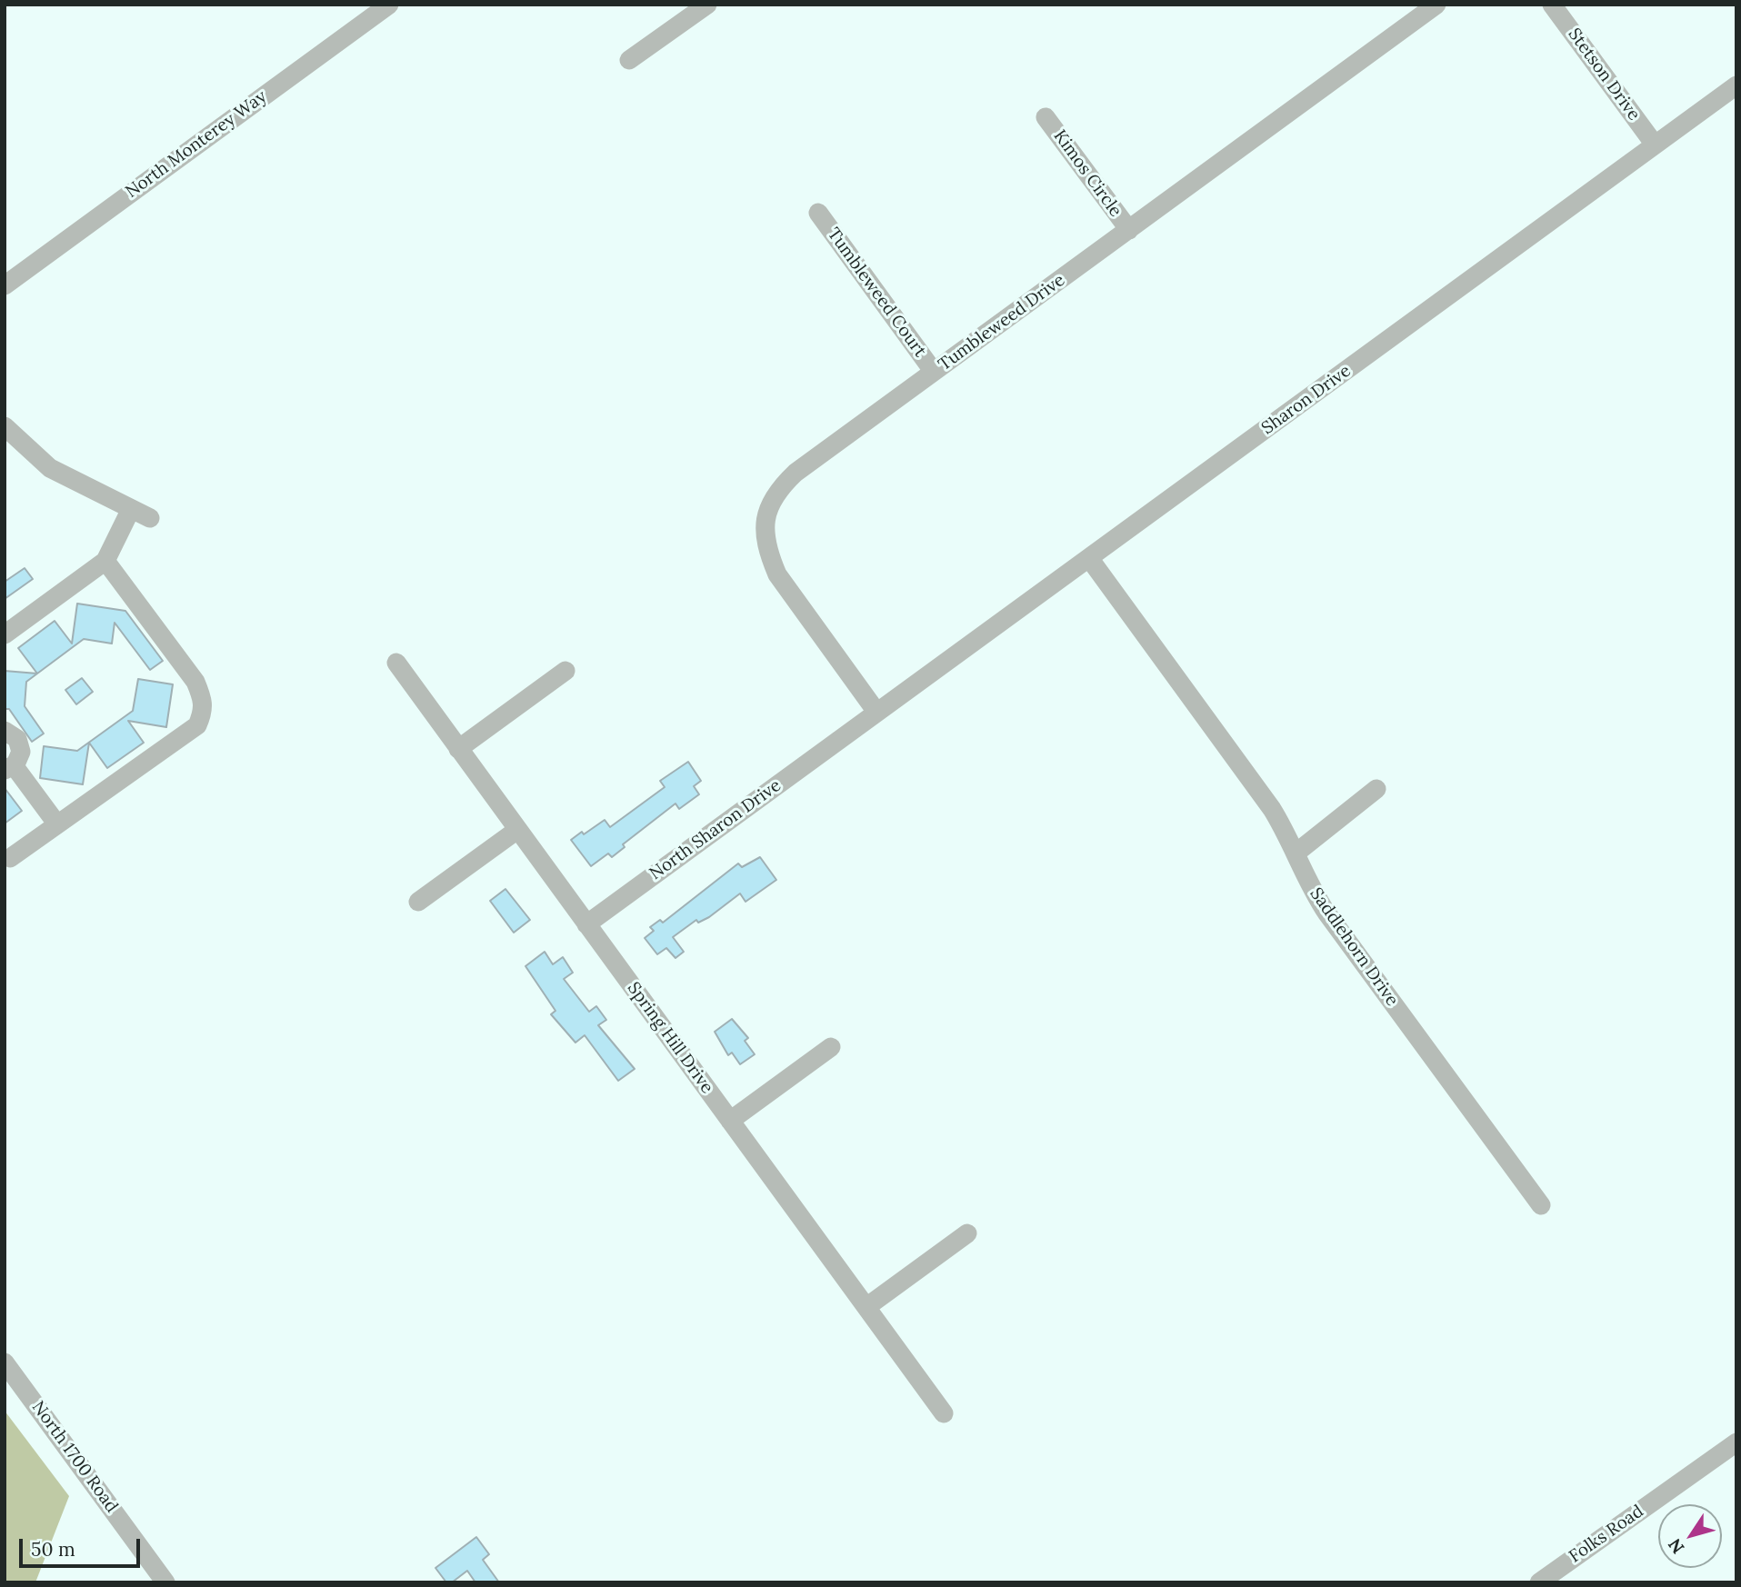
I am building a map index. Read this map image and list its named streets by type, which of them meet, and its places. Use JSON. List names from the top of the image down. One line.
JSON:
{"streets":{"street":["Stetson Drive","North Monterey Way","Kimos Circle","Tumbleweed Court","Tumbleweed Drive","Sharon Drive","North Sharon Drive","Saddlehorn Drive","Spring Hill Drive","North 1700 Road","Folks Road"]},"crossings":[["Stetson Drive","Sharon Drive"],["Kimos Circle","Tumbleweed Drive"],["Tumbleweed Court","Tumbleweed Drive"],["Tumbleweed Drive","Sharon Drive"],["Tumbleweed Drive","North Sharon Drive"],["Sharon Drive","North Sharon Drive"],["Sharon Drive","Saddlehorn Drive"],["North Sharon Drive","Spring Hill Drive"]],"scale_bar":"50 m","north":"bottom left"}
